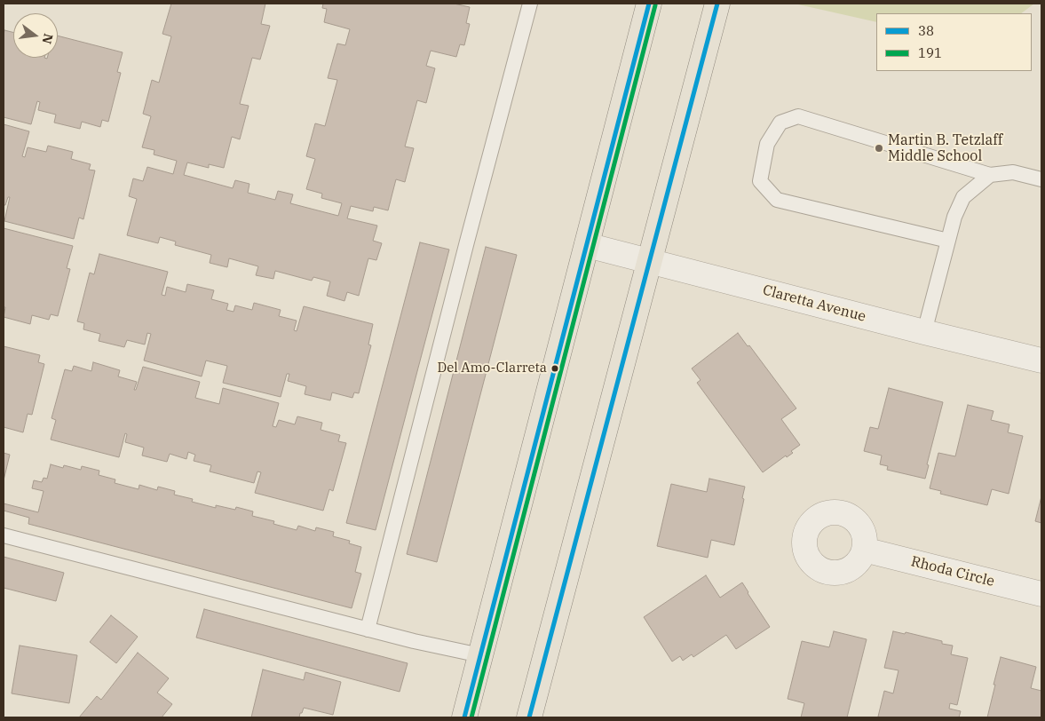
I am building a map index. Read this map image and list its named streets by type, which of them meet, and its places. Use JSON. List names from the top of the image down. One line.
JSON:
{"streets":{"street":["Claretta Avenue","Rhoda Circle"]},"places":["Martin B. Tetzlaff Middle School","Del Amo-Clarreta"],"lines":["transit line 38","transit line 191"],"legend":["38","191"],"north":"right"}
